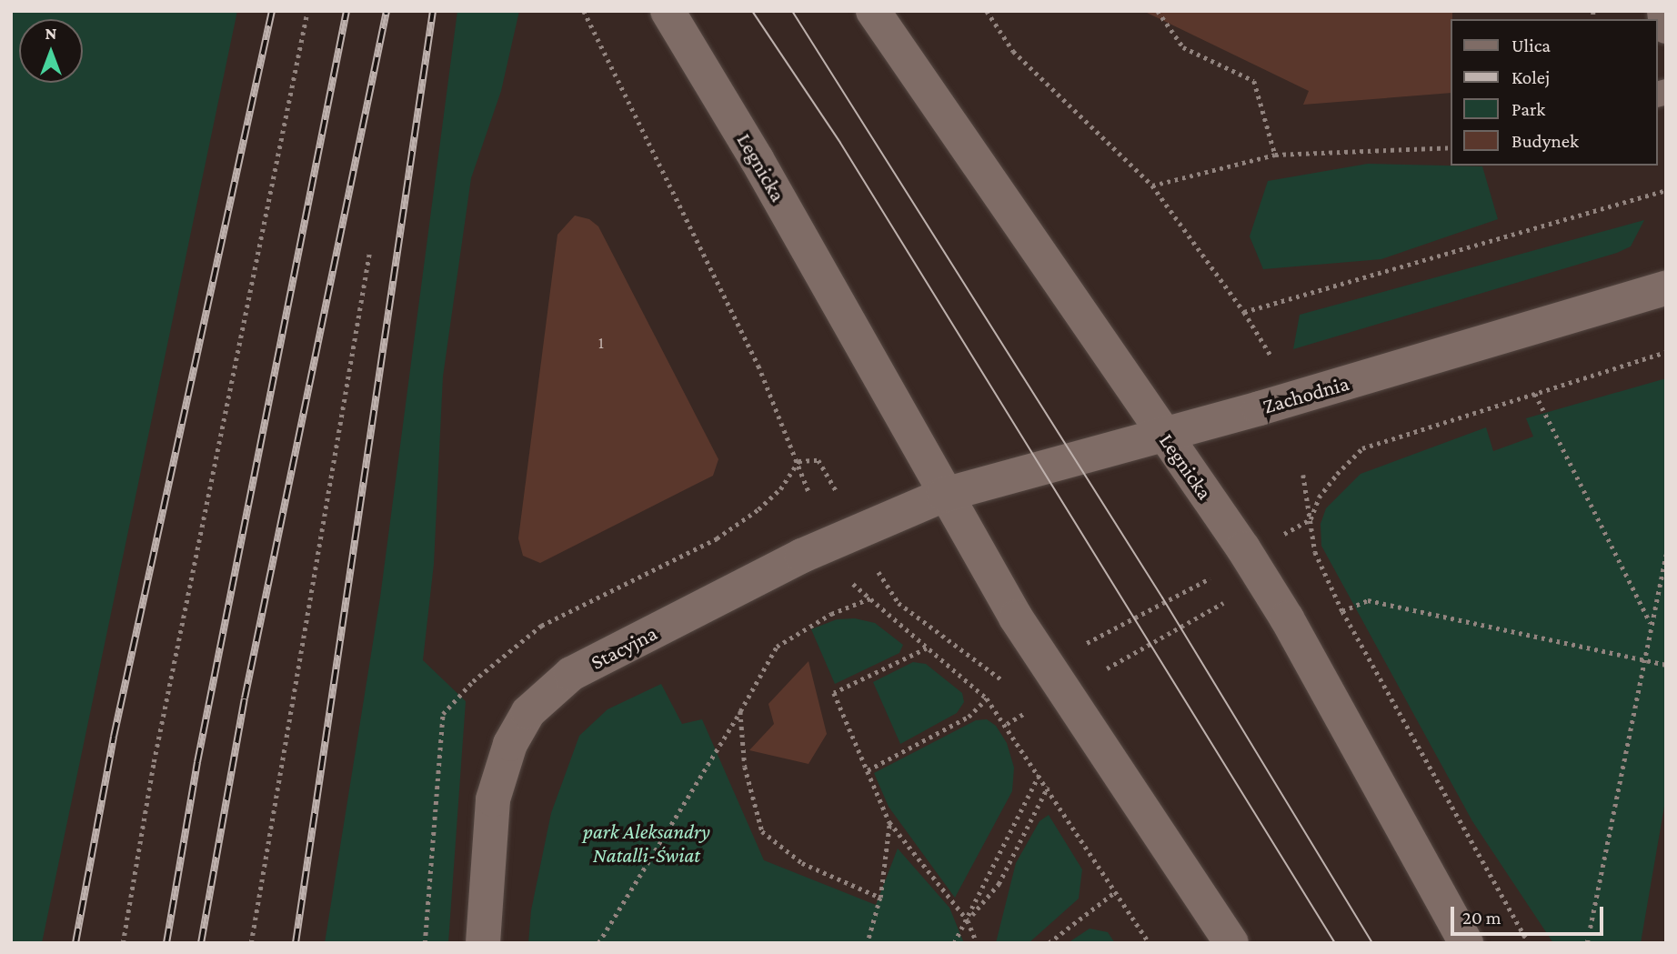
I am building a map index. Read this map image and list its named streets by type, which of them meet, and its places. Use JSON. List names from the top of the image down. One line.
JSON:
{"streets":{"main road":["Legnicka","Zachodnia","Stacyjna"]},"crossings":[["Legnicka","Zachodnia"],["Legnicka","Stacyjna"],["Zachodnia","Stacyjna"]],"parks":["park Aleksandry Natalli-Świat"],"house_numbers":["1"],"legend":["Ulica","Kolej","Park","Budynek"],"scale_bar":"20 m","north":"top"}
